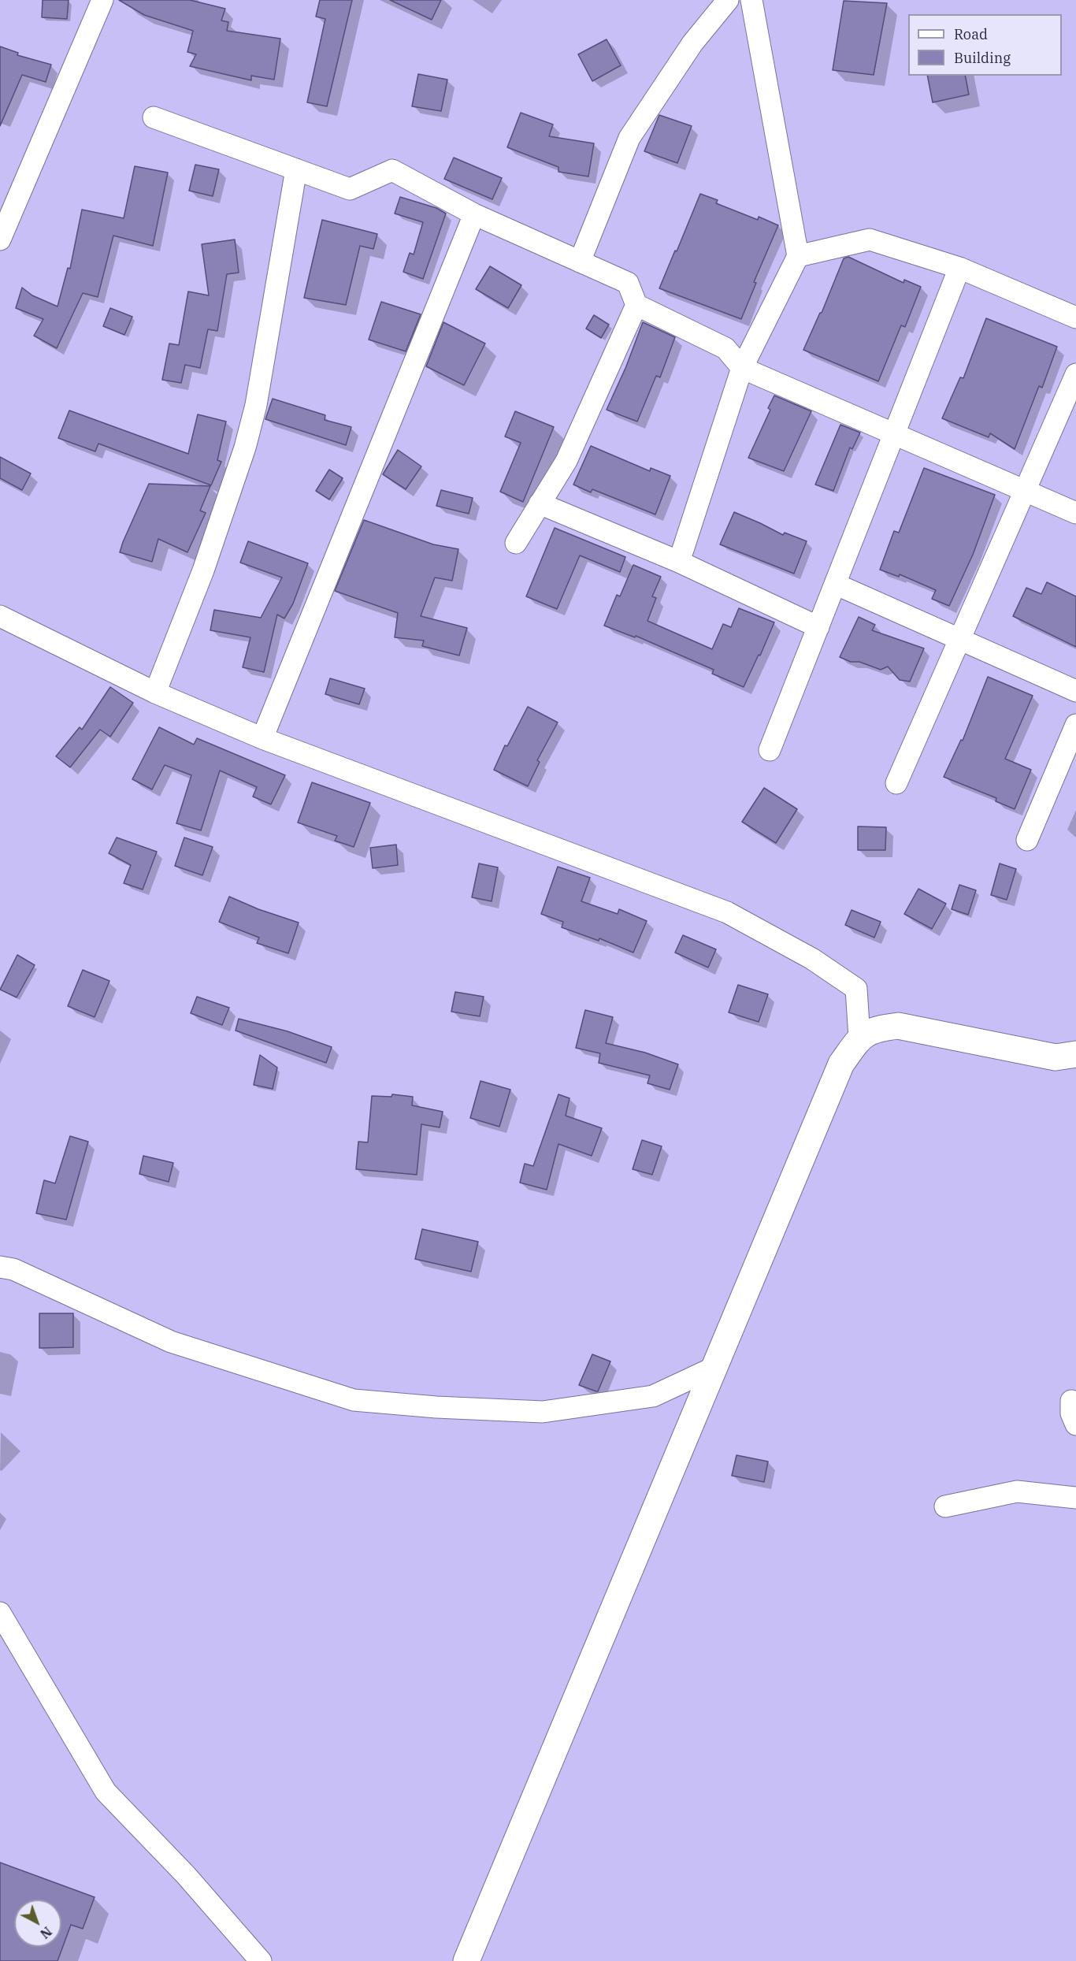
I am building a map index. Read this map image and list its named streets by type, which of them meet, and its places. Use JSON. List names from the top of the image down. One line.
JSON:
{"legend":["Road","Building"],"north":"bottom right"}
